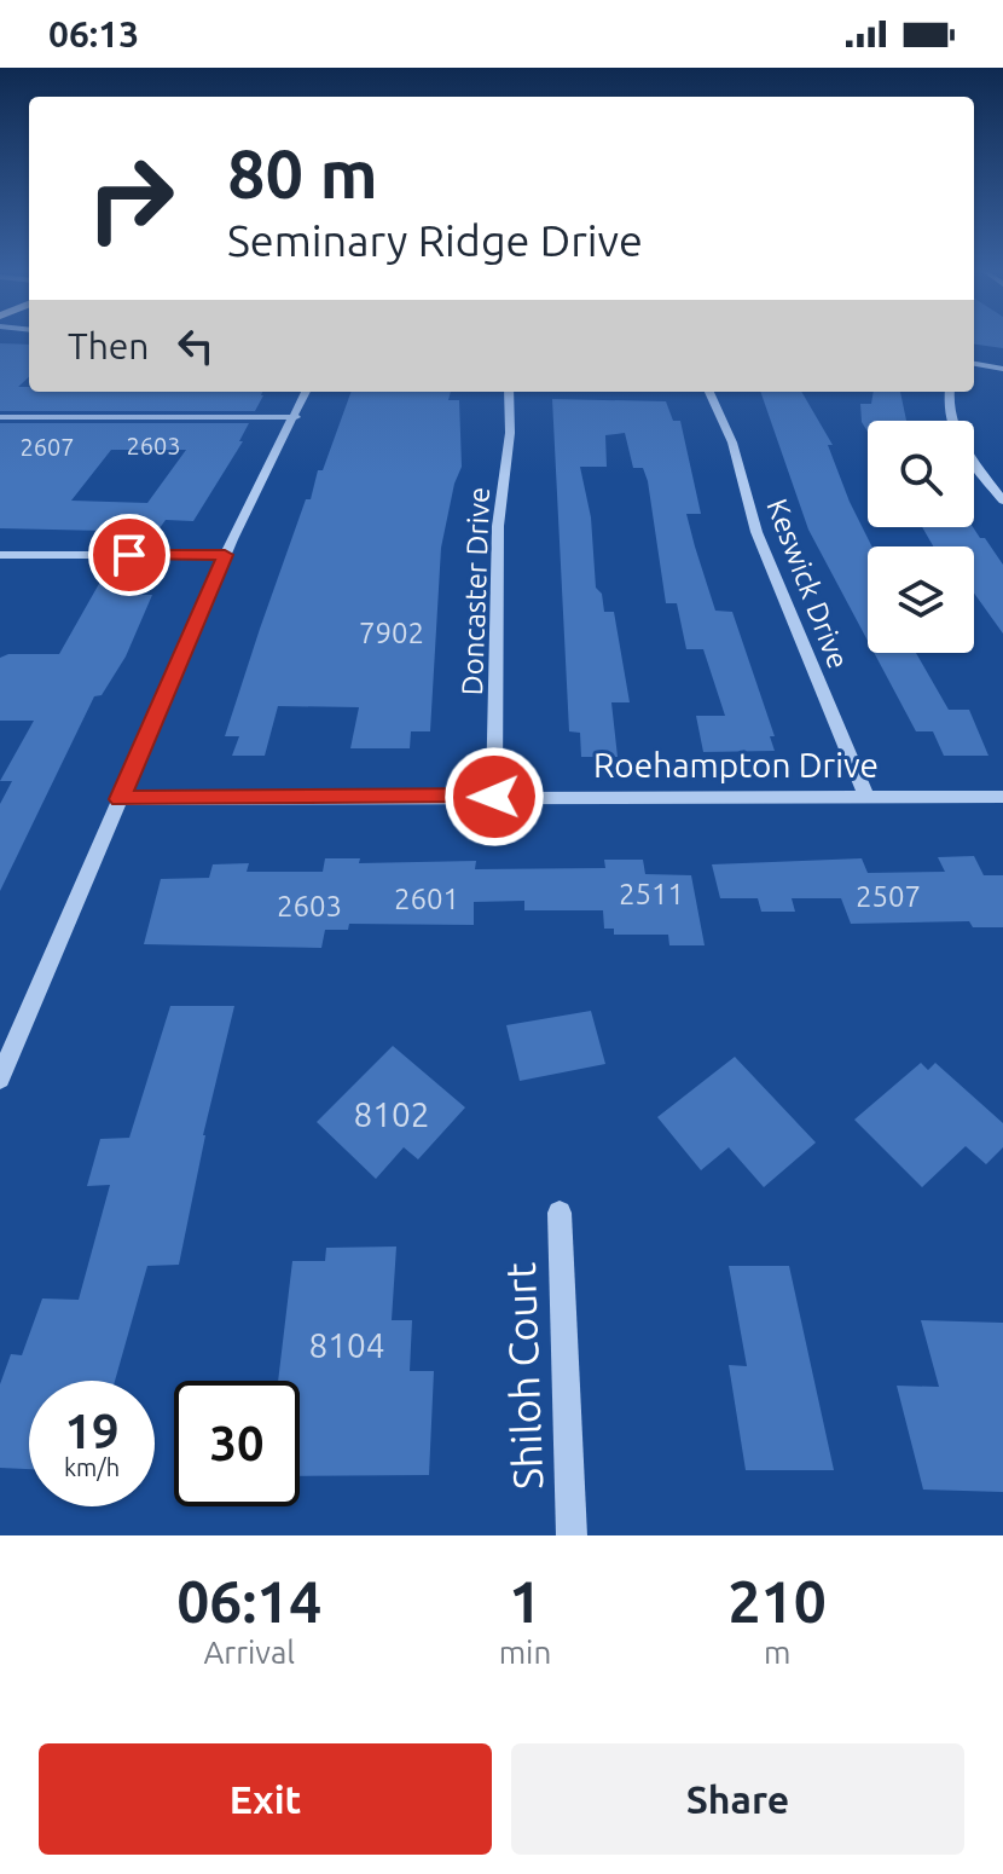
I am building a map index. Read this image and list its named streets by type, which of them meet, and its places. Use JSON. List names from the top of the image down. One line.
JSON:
{"streets":{"street":["Keswick Drive","Doncaster Drive","Roehampton Drive","Shiloh Court"]},"crossings":[["Keswick Drive","Roehampton Drive"],["Doncaster Drive","Roehampton Drive"]],"house_numbers":["2603","2607","7902","2511","2507","2601","2603","8102","8104"],"page":{"status":"06:13","turn":["80 m","Seminary Ridge Drive"],"then":"Then","speed":"19 km/h","limit":"30","eta":["06:14","Arrival","1","min","210","m"],"buttons":["Exit","Share"]}}
